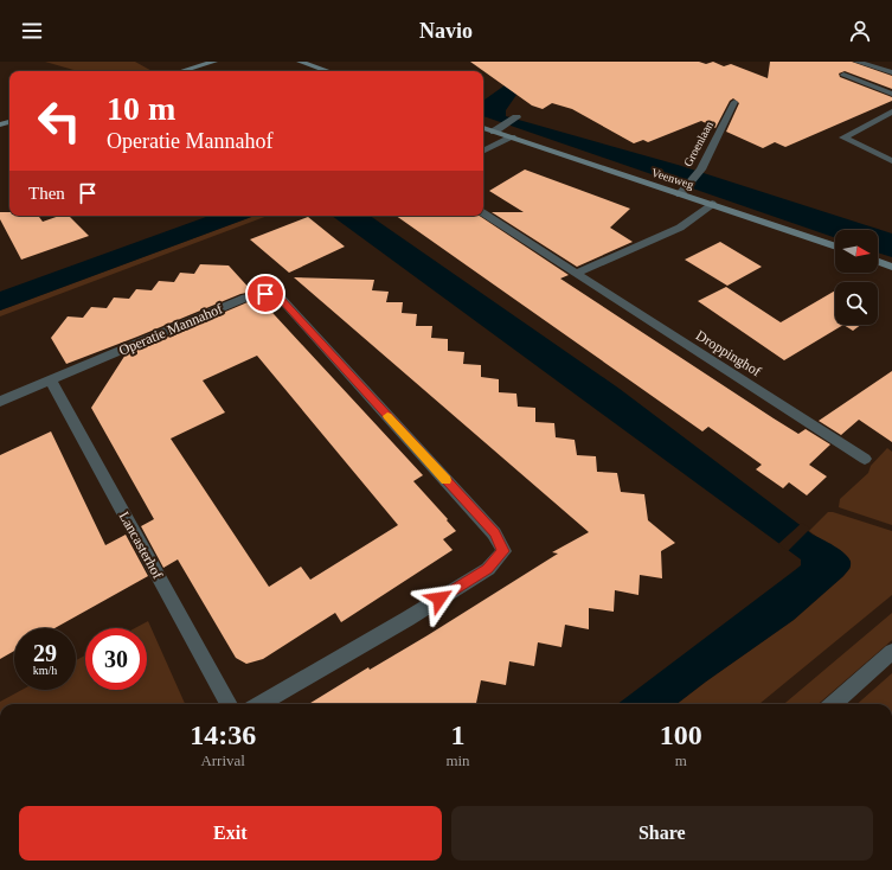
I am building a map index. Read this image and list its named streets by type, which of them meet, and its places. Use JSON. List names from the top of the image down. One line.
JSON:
{"streets":{"street":["Groenlaan","Veenweg","Operatie Mannahof","Droppinghof","Lancasterhof"]},"crossings":[["Groenlaan","Veenweg"],["Operatie Mannahof","Lancasterhof"]],"north":"right","page":{"header":"Navio","turn":["10 m","Operatie Mannahof"],"then":"Then","speed":"29 km/h","limit":"30","eta":["14:36","Arrival","1","min","100","m"],"buttons":["Exit","Share"]}}
